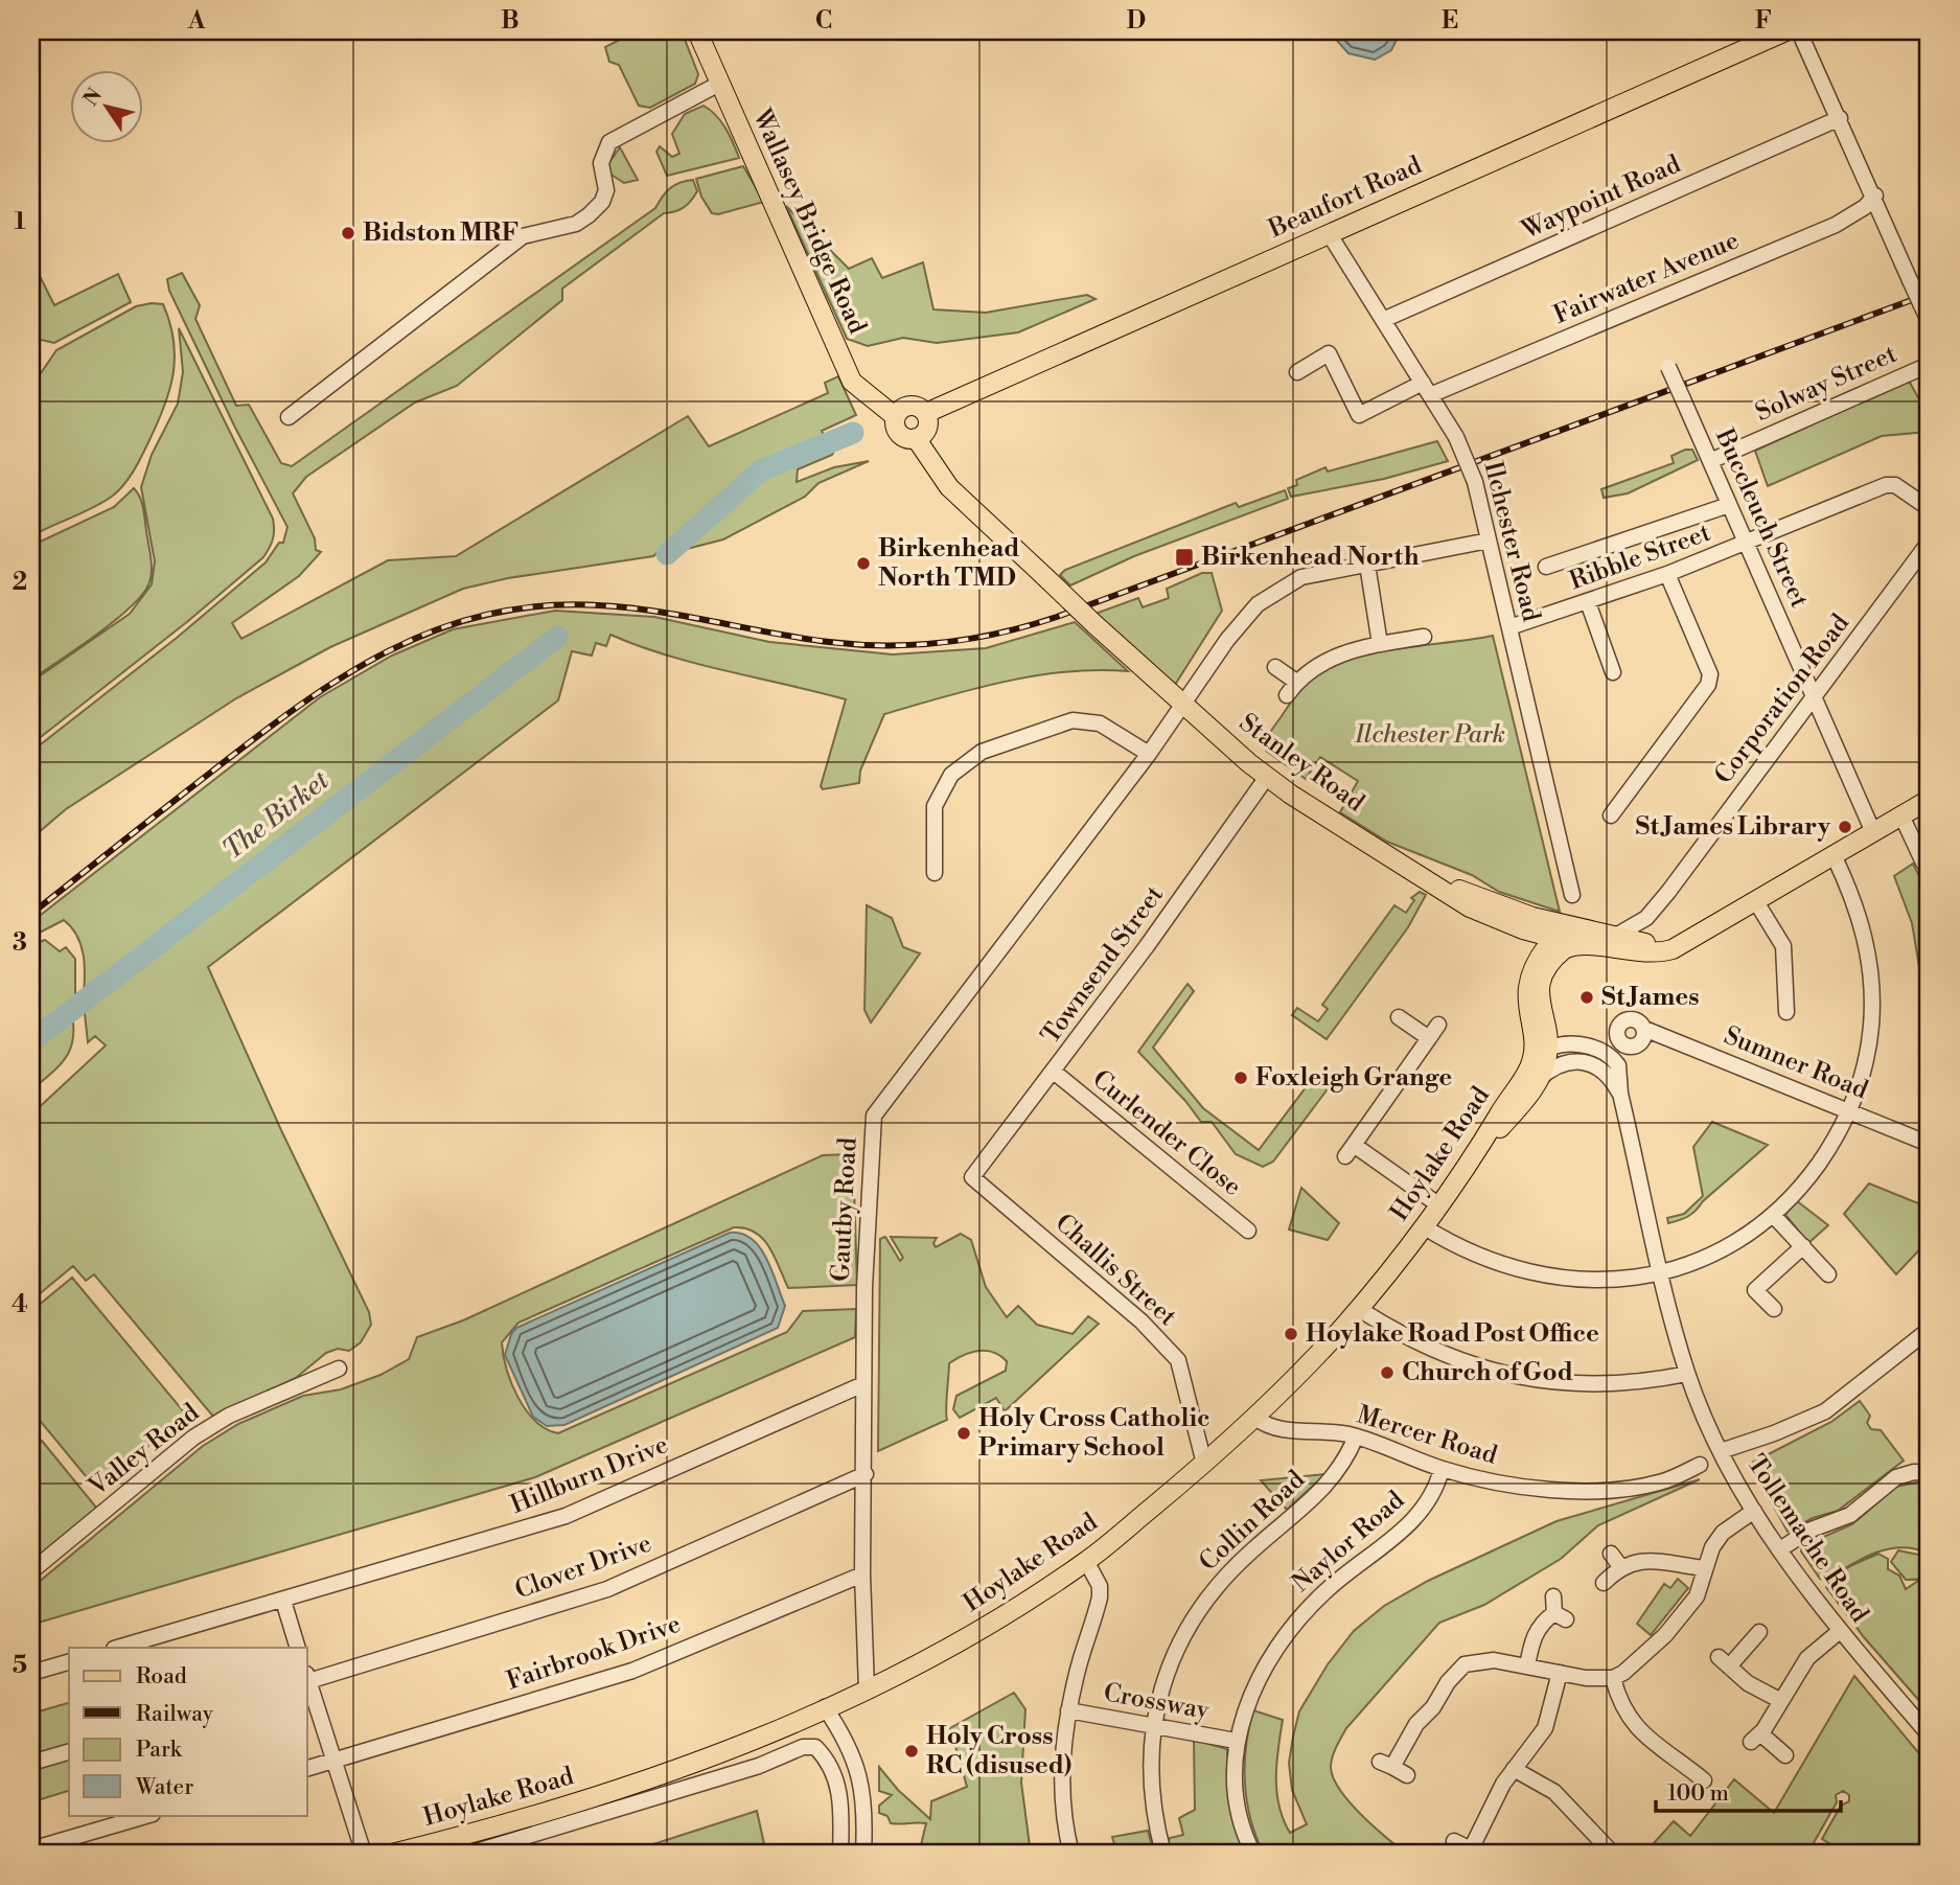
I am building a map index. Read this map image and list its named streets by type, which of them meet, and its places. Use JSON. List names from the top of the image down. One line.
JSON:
{"streets":{"main road":["Beaufort Road","Wallasey Bridge Road","Stanley Road","Hoylake Road"],"street":["Waypoint Road","Fairwater Avenue","Solway Street","Buccleuch Street","Ilchester Road","Ribble Street","Corporation Road","Townsend Street","Sumner Road","Curlender Close","Gautby Road","Challis Street","Mercer Road","Valley Road","Hillburn Drive","Collin Road","Tollemache Road","Naylor Road","Clover Drive","Fairbrook Drive","Crossway"]},"crossings":[["Beaufort Road","Wallasey Bridge Road"],["Beaufort Road","Ilchester Road"],["Waypoint Road","Ilchester Road"],["Fairwater Avenue","Ilchester Road"],["Solway Street","Buccleuch Street"],["Buccleuch Street","Ribble Street"],["Buccleuch Street","Corporation Road"],["Ilchester Road","Ribble Street"],["Ilchester Road","Gautby Road"],["Corporation Road","Stanley Road"],["Stanley Road","Townsend Street"],["Stanley Road","Gautby Road"],["Townsend Street","Curlender Close"],["Townsend Street","Challis Street"],["Hoylake Road","Gautby Road"],["Hoylake Road","Challis Street"],["Hoylake Road","Mercer Road"],["Hoylake Road","Tollemache Road"],["Gautby Road","Hillburn Drive"],["Gautby Road","Clover Drive"],["Gautby Road","Fairbrook Drive"],["Mercer Road","Collin Road"],["Mercer Road","Naylor Road"],["Collin Road","Crossway"],["Naylor Road","Crossway"]],"water":["The Birket"],"parks":["Ilchester Park"],"places":{"other":["Bidston MRF","Birkenhead North TMD","St James Library","St James","Foxleigh Grange","Hoylake Road Post Office","Church of God","Holy Cross Catholic Primary School","Holy Cross RC (disused)"],"transit":["Birkenhead North"]},"legend":["Road","Railway","Park","Water"],"scale_bar":"100 m","north":"top left","grid":{"columns":["A","B","C","D","E","F"],"rows":["1","2","3","4","5"]}}
